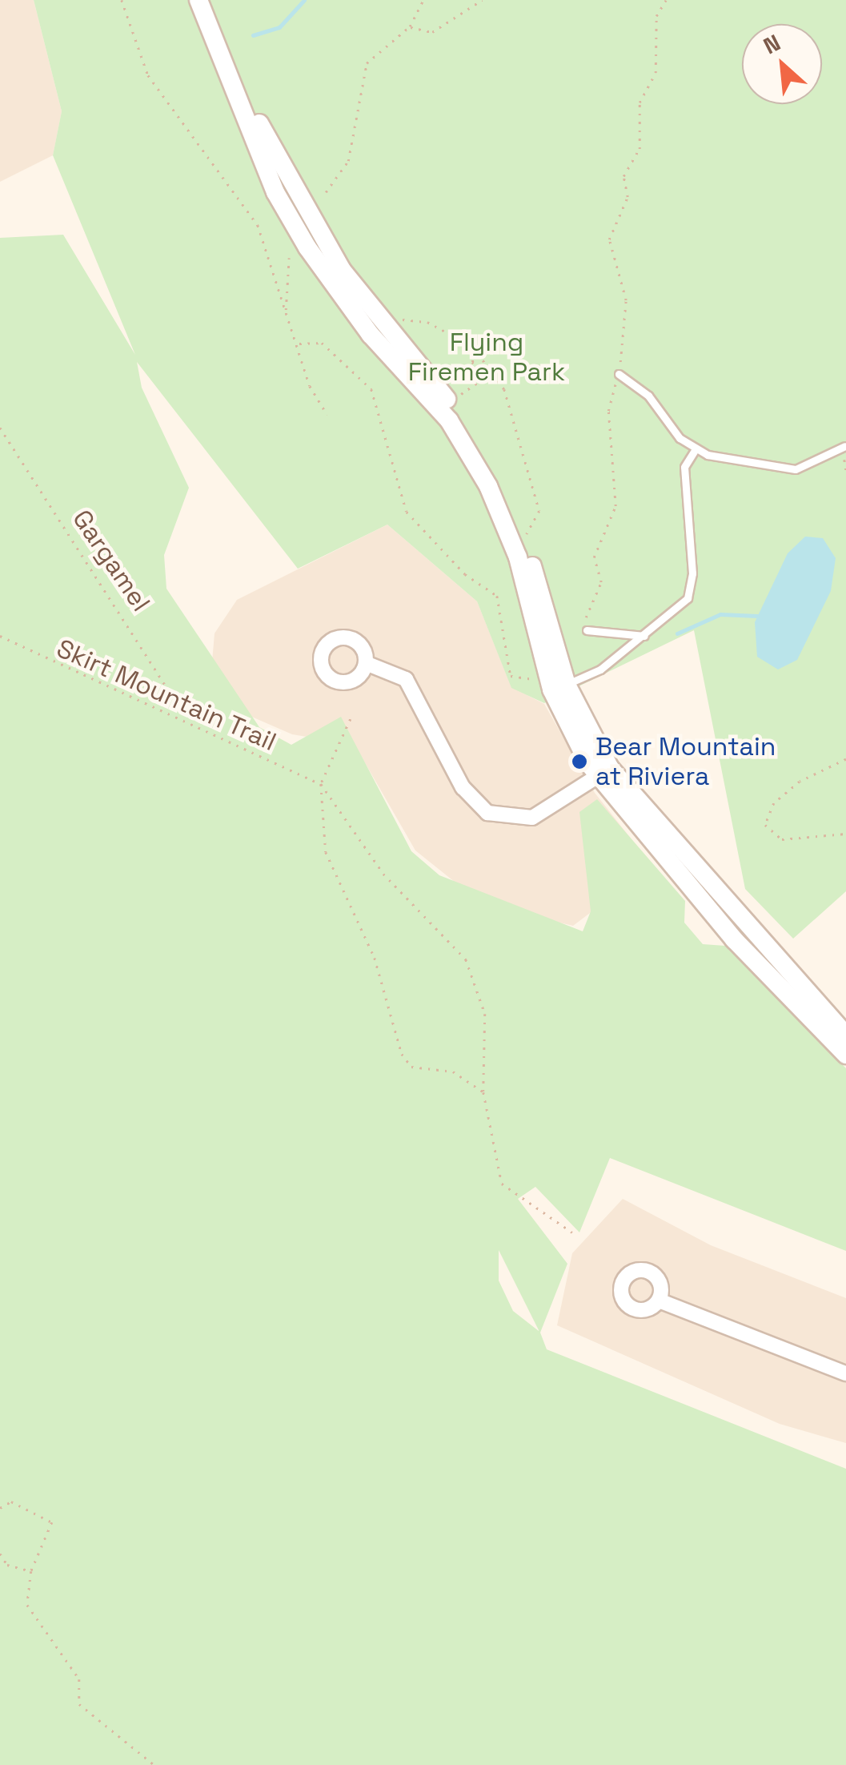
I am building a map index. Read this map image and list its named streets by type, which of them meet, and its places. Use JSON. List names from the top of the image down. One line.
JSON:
{"streets":{"path":["Gargamel","Skirt Mountain Trail"]},"crossings":[["Gargamel","Skirt Mountain Trail"]],"parks":["Flying Firemen Park"],"places":["Bear Mountain at Riviera"],"north":"top left"}
